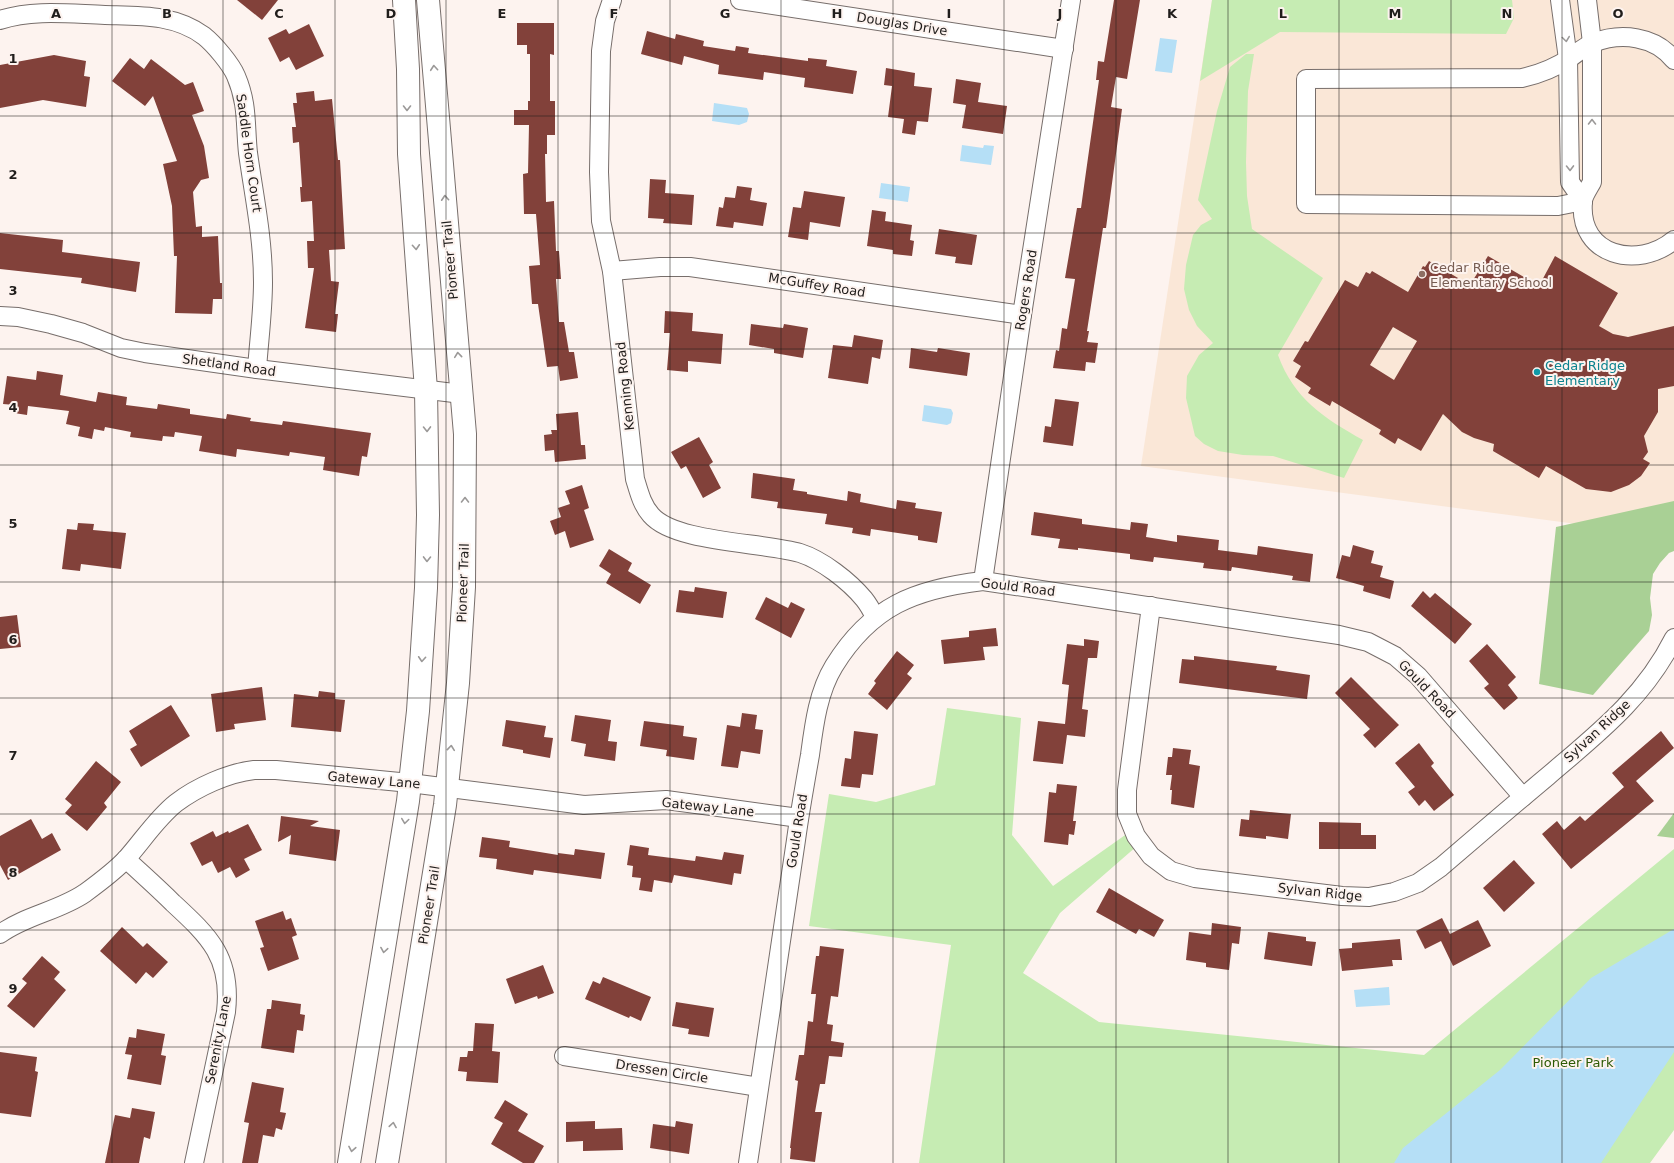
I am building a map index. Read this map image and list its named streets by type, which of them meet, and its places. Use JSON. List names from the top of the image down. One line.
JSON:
{"streets":{"main road":["Pioneer Trail"],"street":["Douglas Drive","Saddle Horn Court","McGuffey Road","Rogers Road","Shetland Road","Kenning Road","Gould Road","Sylvan Ridge","Gateway Lane","Serenity Lane","Dressen Circle"]},"crossings":[["Douglas Drive","Rogers Road"],["Saddle Horn Court","Shetland Road"],["Pioneer Trail","Shetland Road"],["Pioneer Trail","Gateway Lane"],["McGuffey Road","Rogers Road"],["McGuffey Road","Kenning Road"],["Rogers Road","Gould Road"],["Kenning Road","Gould Road"],["Gould Road","Sylvan Ridge"],["Gould Road","Gateway Lane"],["Gould Road","Dressen Circle"],["Gateway Lane","Serenity Lane"]],"parks":["Pioneer Park"],"places":["Cedar Ridge Elementary School","Cedar Ridge Elementary"],"grid":{"columns":["A","B","C","D","E","F","G","H","I","J","K","L","M","N","O"],"rows":["1","2","3","4","5","6","7","8","9"]}}
